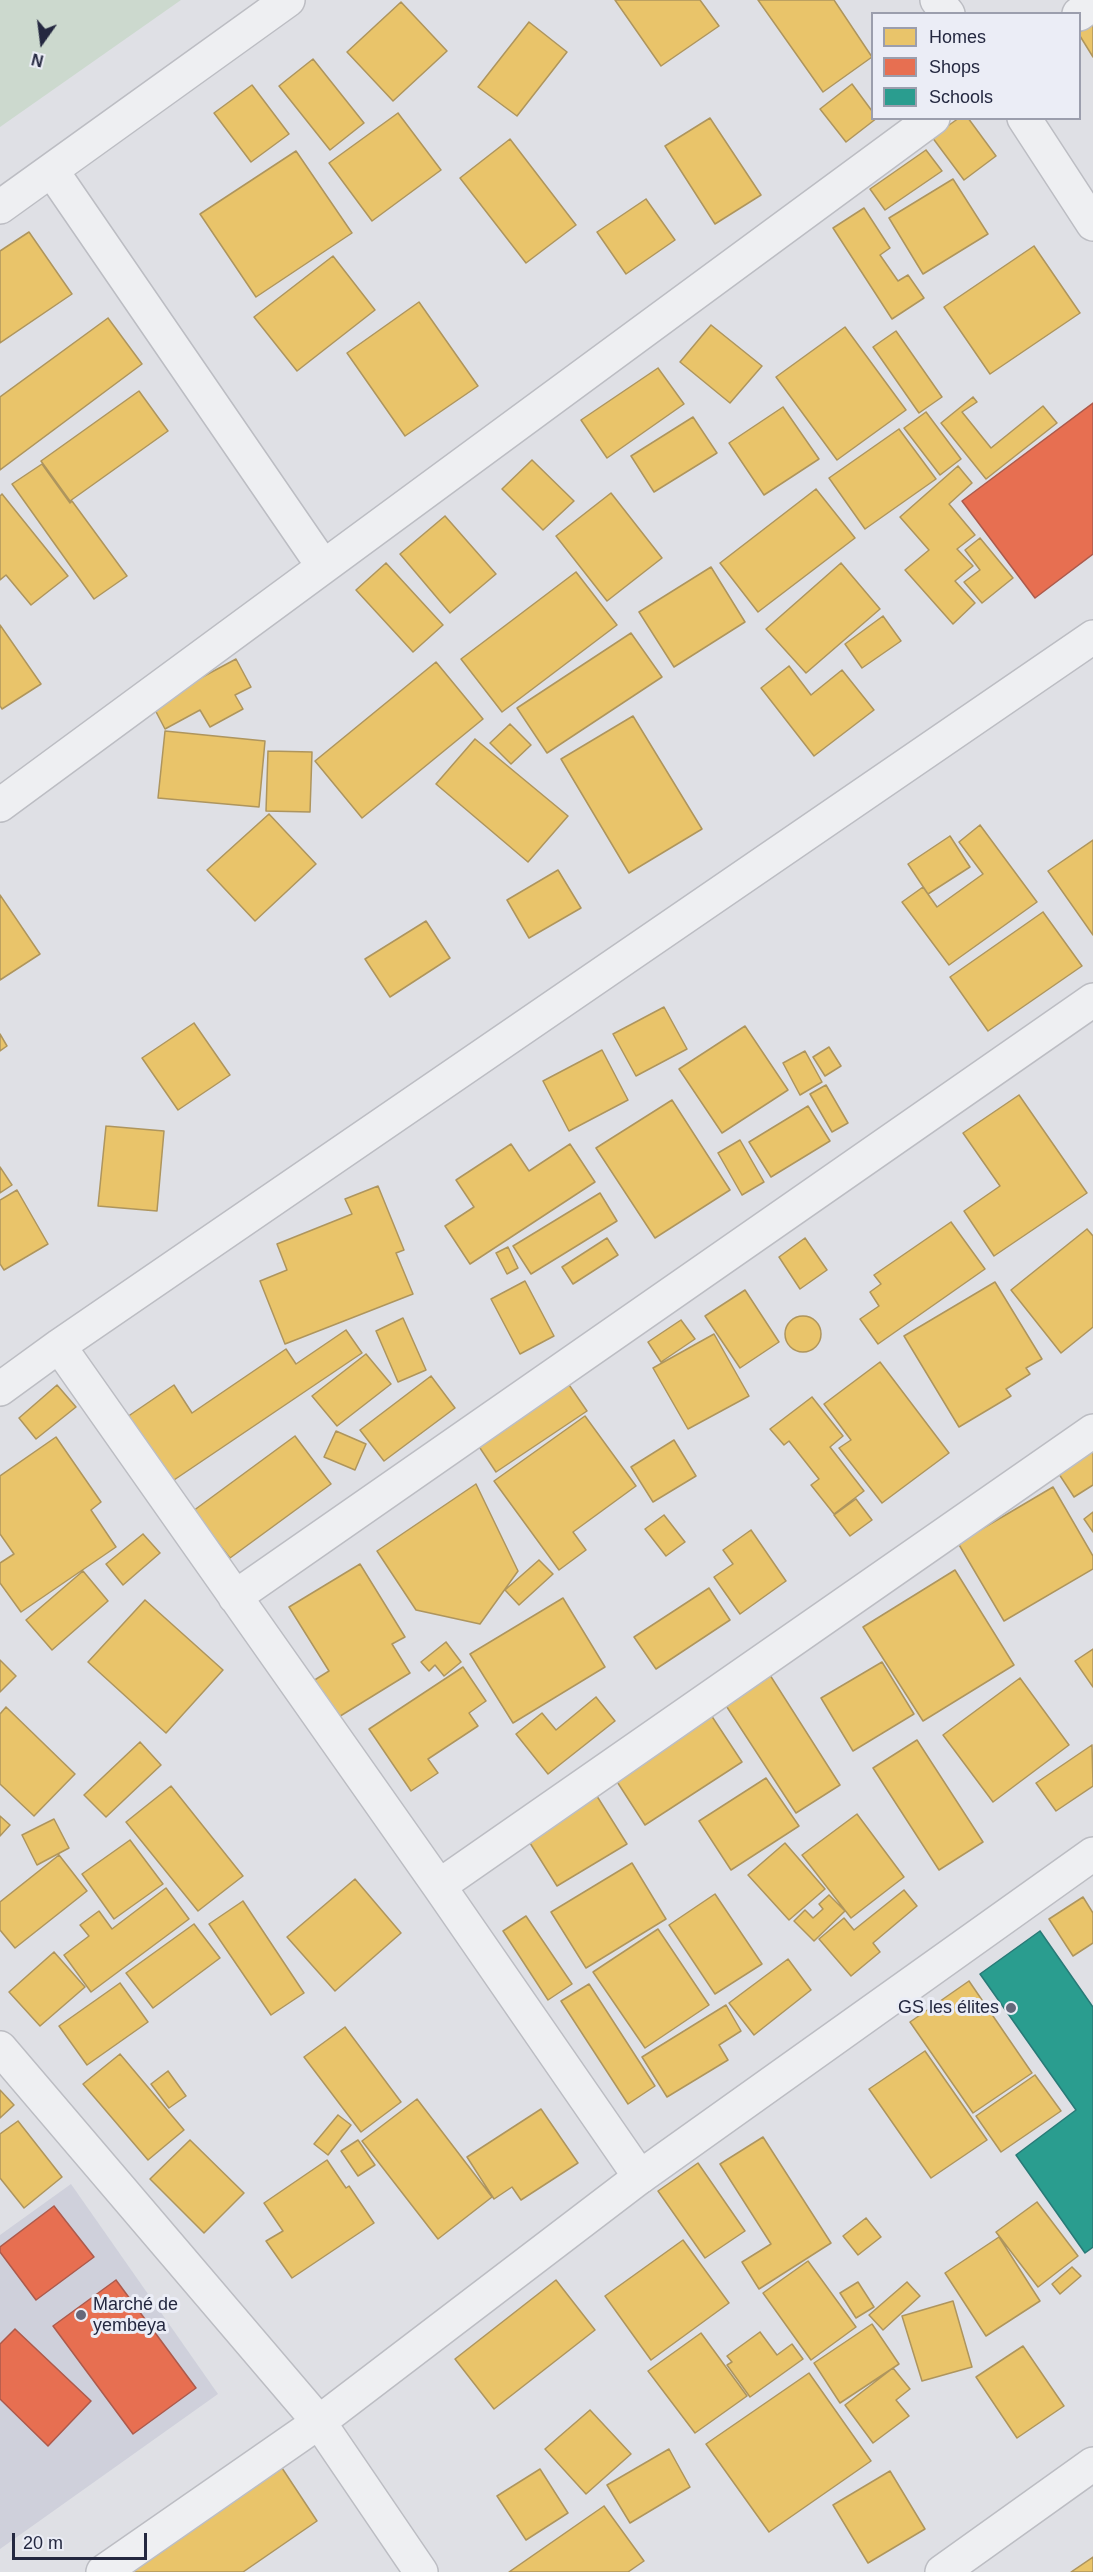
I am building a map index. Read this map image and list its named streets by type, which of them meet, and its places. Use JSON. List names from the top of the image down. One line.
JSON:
{"places":["GS les élites","Marché de yembeya"],"legend":["Homes","Shops","Schools"],"scale_bar":"20 m","north":"bottom"}
